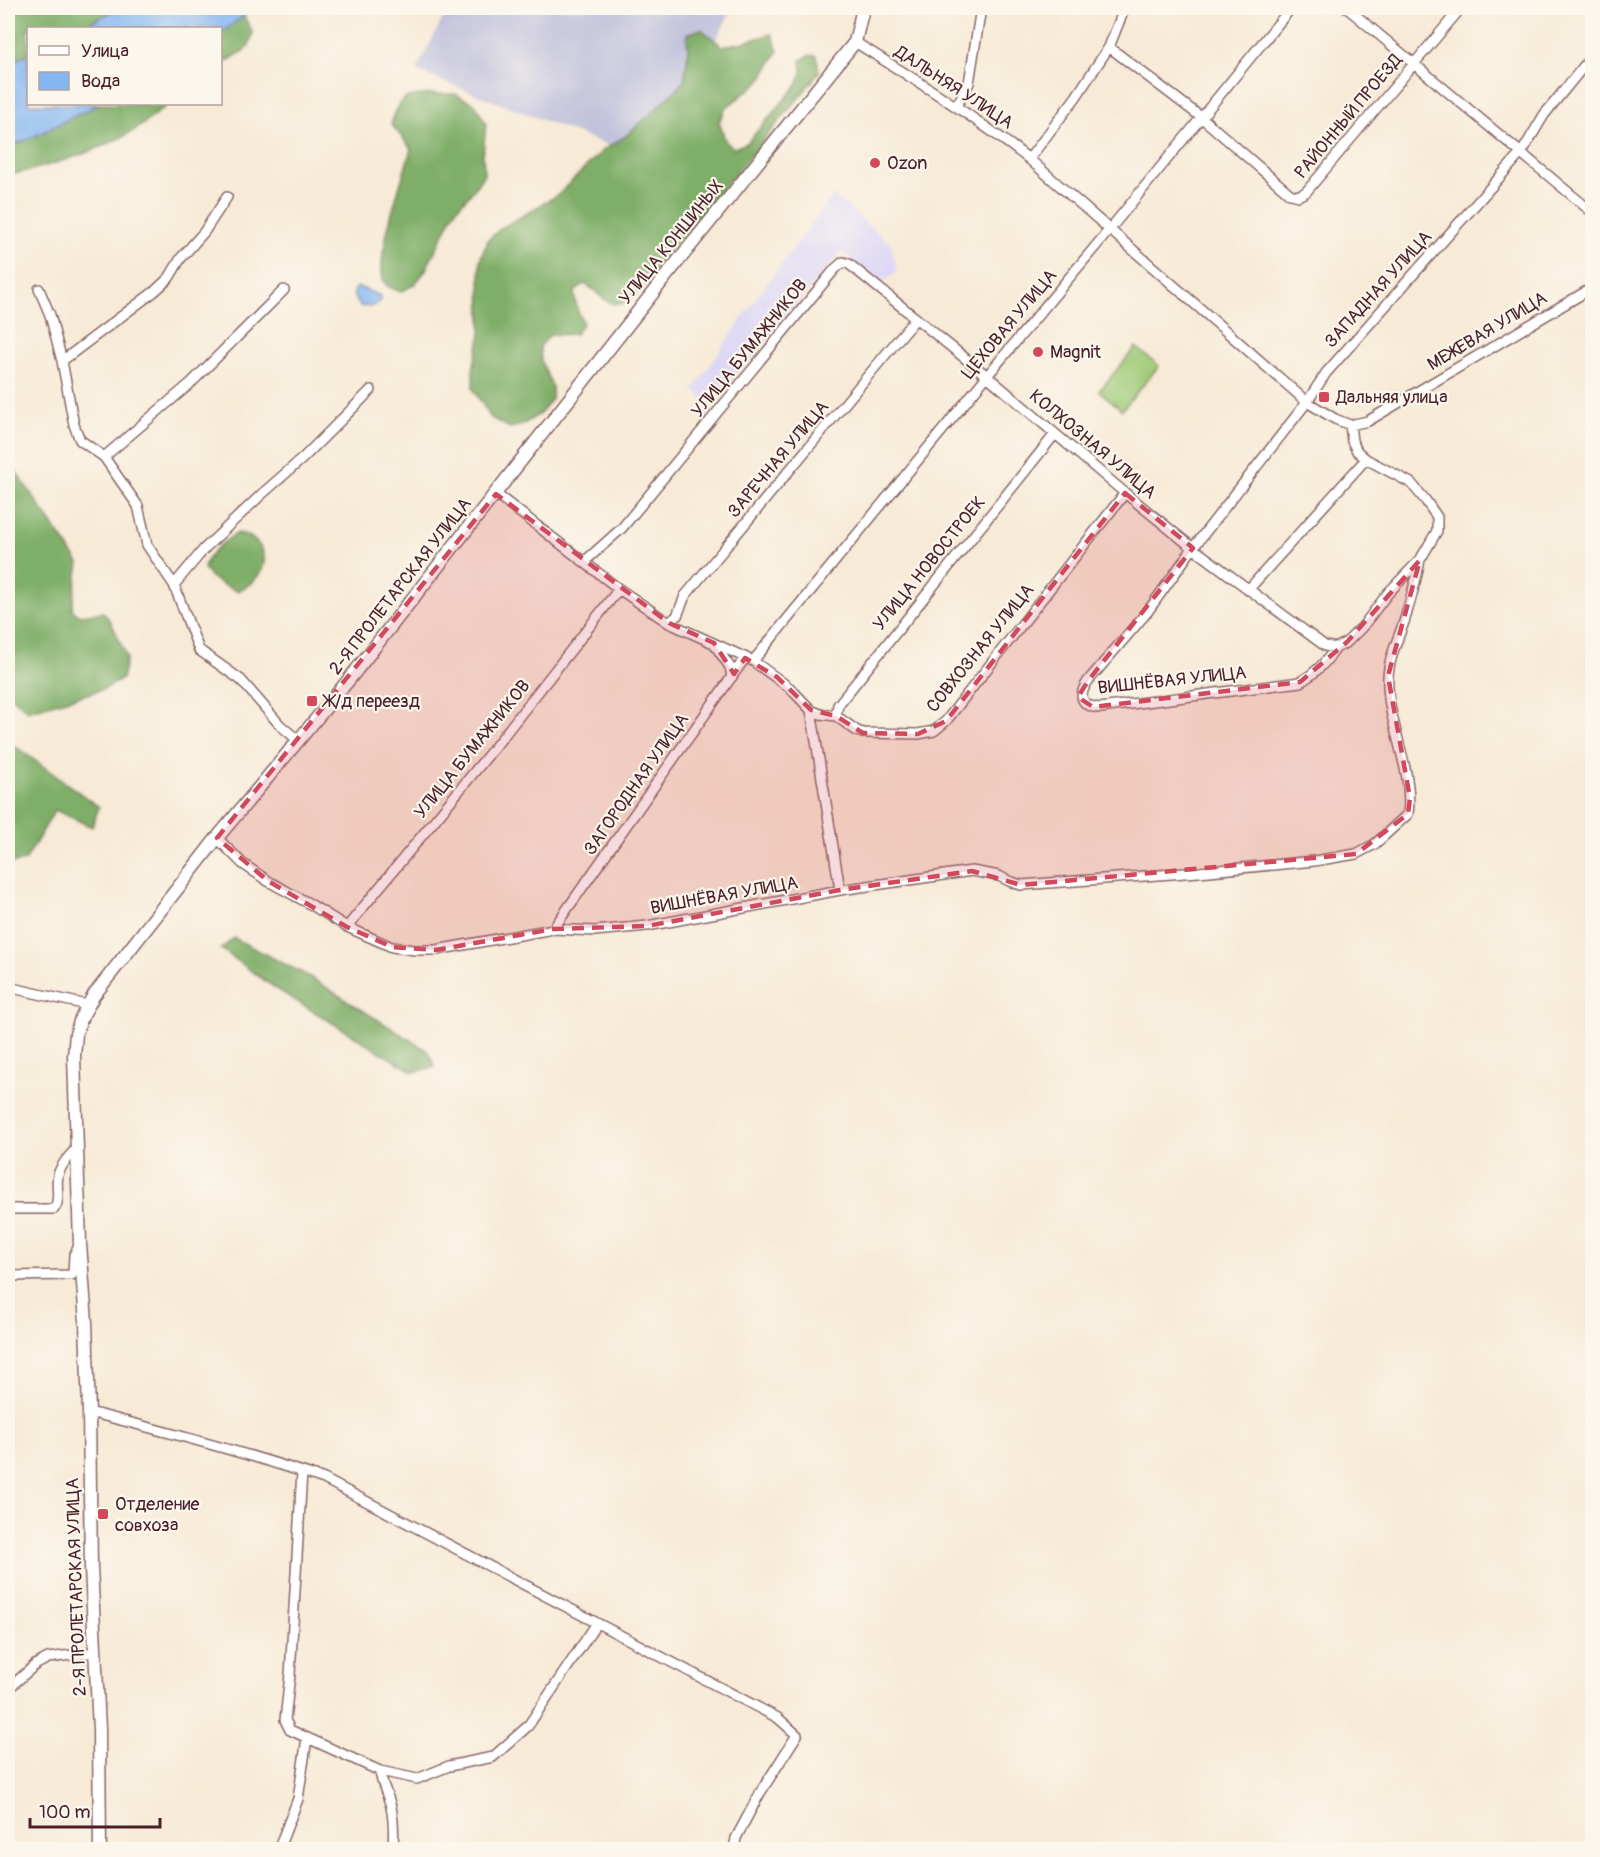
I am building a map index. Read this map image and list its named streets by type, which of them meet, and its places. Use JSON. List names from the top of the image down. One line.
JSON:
{"streets":{"main road":["УЛИЦА КОНШИНЫХ","2-Я ПРОЛЕТАРСКАЯ УЛИЦА"],"street":["ДАЛЬНЯЯ УЛИЦА","РАЙОННЫЙ ПРОЕЗД","ЗАПАДНАЯ УЛИЦА","ЦЕХОВАЯ УЛИЦА","МЕЖЕВАЯ УЛИЦА","УЛИЦА БУМАЖНИКОВ","КОЛХОЗНАЯ УЛИЦА","ЗАРЕЧНАЯ УЛИЦА","УЛИЦА НОВОСТРОЕК","СОВХОЗНАЯ УЛИЦА","ВИШНЁВАЯ УЛИЦА","ЗАГОРОДНАЯ УЛИЦА"]},"crossings":[["ДАЛЬНЯЯ УЛИЦА","УЛИЦА КОНШИНЫХ"],["ДАЛЬНЯЯ УЛИЦА","ЗАПАДНАЯ УЛИЦА"],["ДАЛЬНЯЯ УЛИЦА","ЦЕХОВАЯ УЛИЦА"],["ДАЛЬНЯЯ УЛИЦА","МЕЖЕВАЯ УЛИЦА"],["РАЙОННЫЙ ПРОЕЗД","ЦЕХОВАЯ УЛИЦА"],["УЛИЦА КОНШИНЫХ","2-Я ПРОЛЕТАРСКАЯ УЛИЦА"],["ЗАПАДНАЯ УЛИЦА","КОЛХОЗНАЯ УЛИЦА"],["ЗАПАДНАЯ УЛИЦА","ВИШНЁВАЯ УЛИЦА"],["ЦЕХОВАЯ УЛИЦА","КОЛХОЗНАЯ УЛИЦА"],["ЦЕХОВАЯ УЛИЦА","ЗАГОРОДНАЯ УЛИЦА"],["УЛИЦА БУМАЖНИКОВ","КОЛХОЗНАЯ УЛИЦА"],["УЛИЦА БУМАЖНИКОВ","ВИШНЁВАЯ УЛИЦА"],["КОЛХОЗНАЯ УЛИЦА","ЗАРЕЧНАЯ УЛИЦА"],["КОЛХОЗНАЯ УЛИЦА","УЛИЦА НОВОСТРОЕК"],["КОЛХОЗНАЯ УЛИЦА","СОВХОЗНАЯ УЛИЦА"],["КОЛХОЗНАЯ УЛИЦА","ВИШНЁВАЯ УЛИЦА"],["УЛИЦА НОВОСТРОЕК","СОВХОЗНАЯ УЛИЦА"],["2-Я ПРОЛЕТАРСКАЯ УЛИЦА","ВИШНЁВАЯ УЛИЦА"],["ВИШНЁВАЯ УЛИЦА","ЗАГОРОДНАЯ УЛИЦА"]],"places":{"other":["Ozon","Magnit"],"transit":["Дальняя улица","Ж/д переезд","Отделение совхоза"]},"legend":["Улица","Вода"],"scale_bar":"100 m"}
